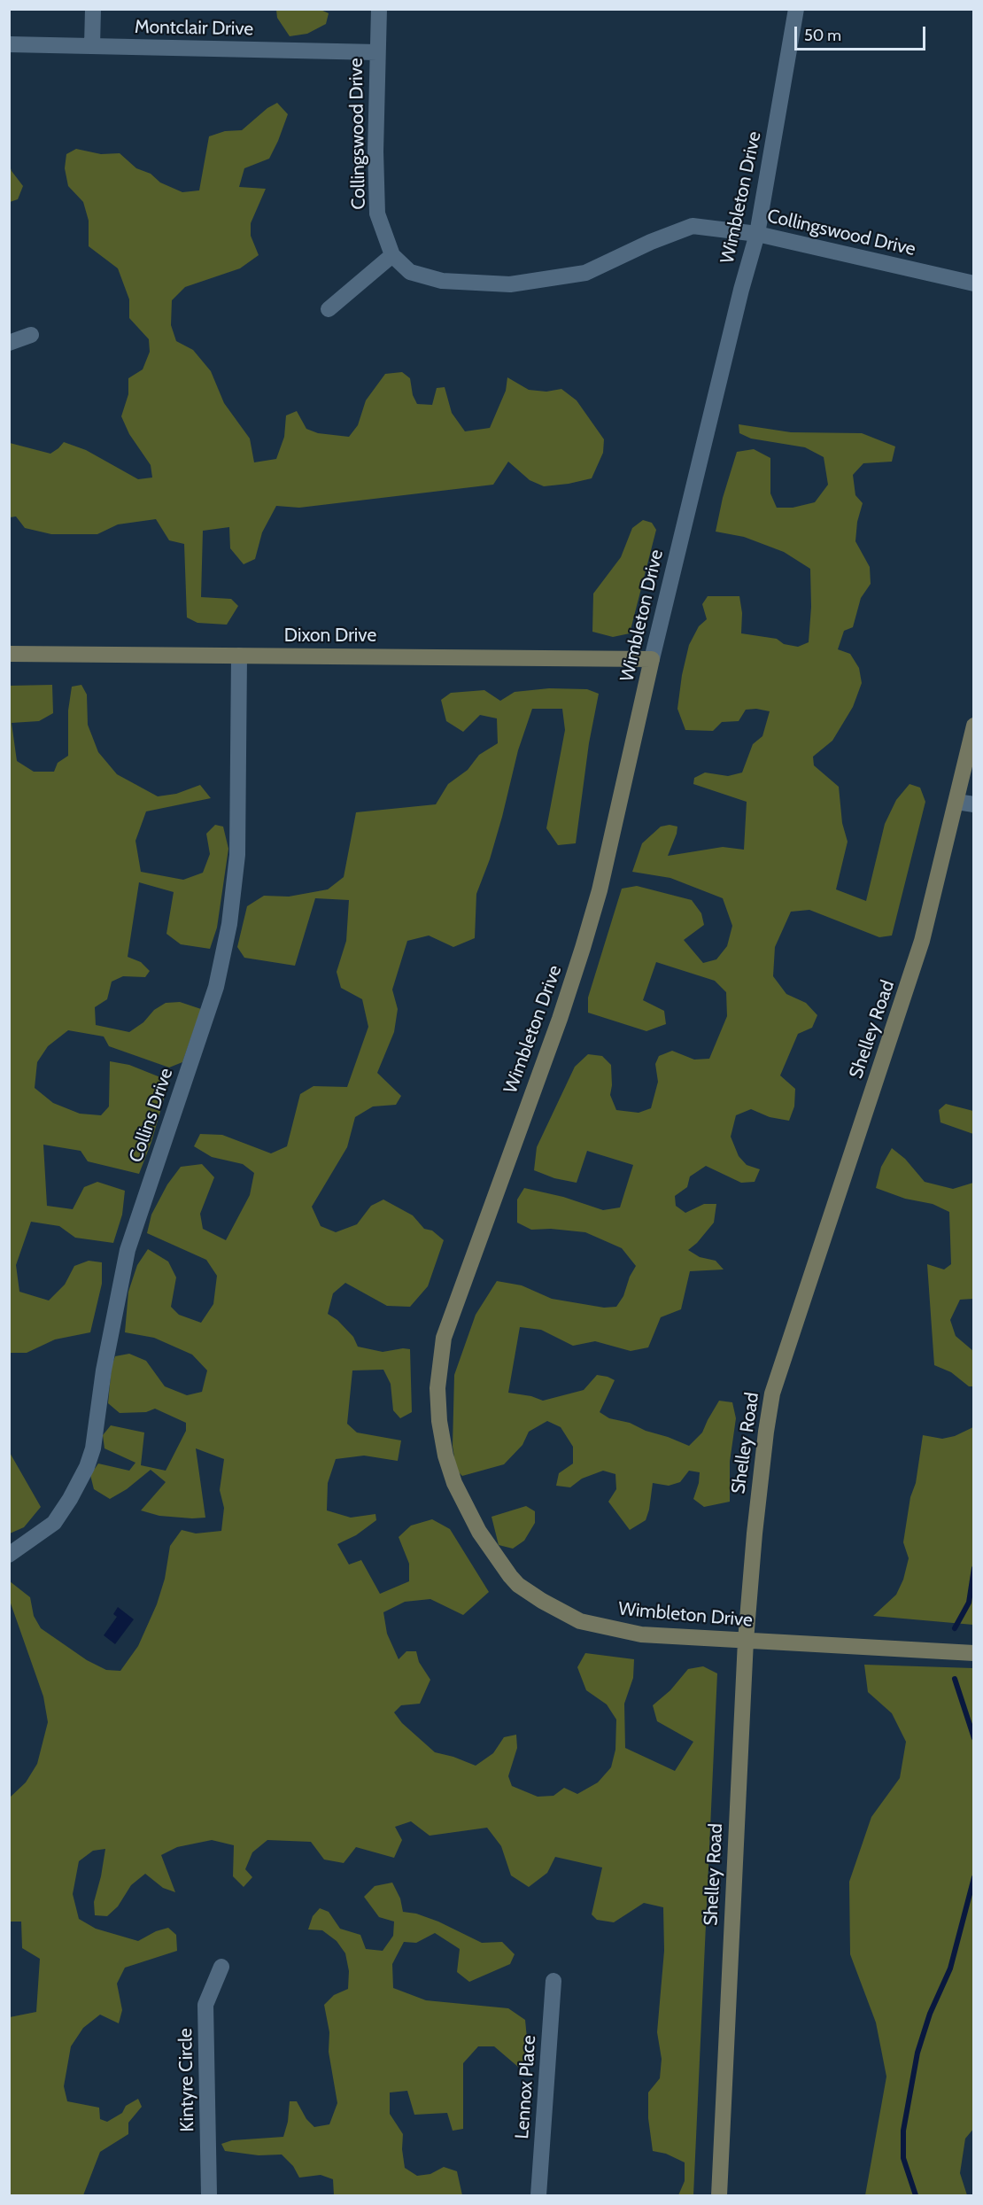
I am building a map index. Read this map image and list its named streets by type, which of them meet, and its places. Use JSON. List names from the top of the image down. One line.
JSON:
{"streets":{"street":["Montclair Drive","Collingswood Drive","Wimbleton Drive","Dixon Drive","Shelley Road","Collins Drive","Kintyre Circle","Lennox Place"]},"crossings":[["Montclair Drive","Collingswood Drive"],["Collingswood Drive","Wimbleton Drive"],["Wimbleton Drive","Dixon Drive"],["Wimbleton Drive","Shelley Road"],["Dixon Drive","Collins Drive"]],"scale_bar":"50 m"}
